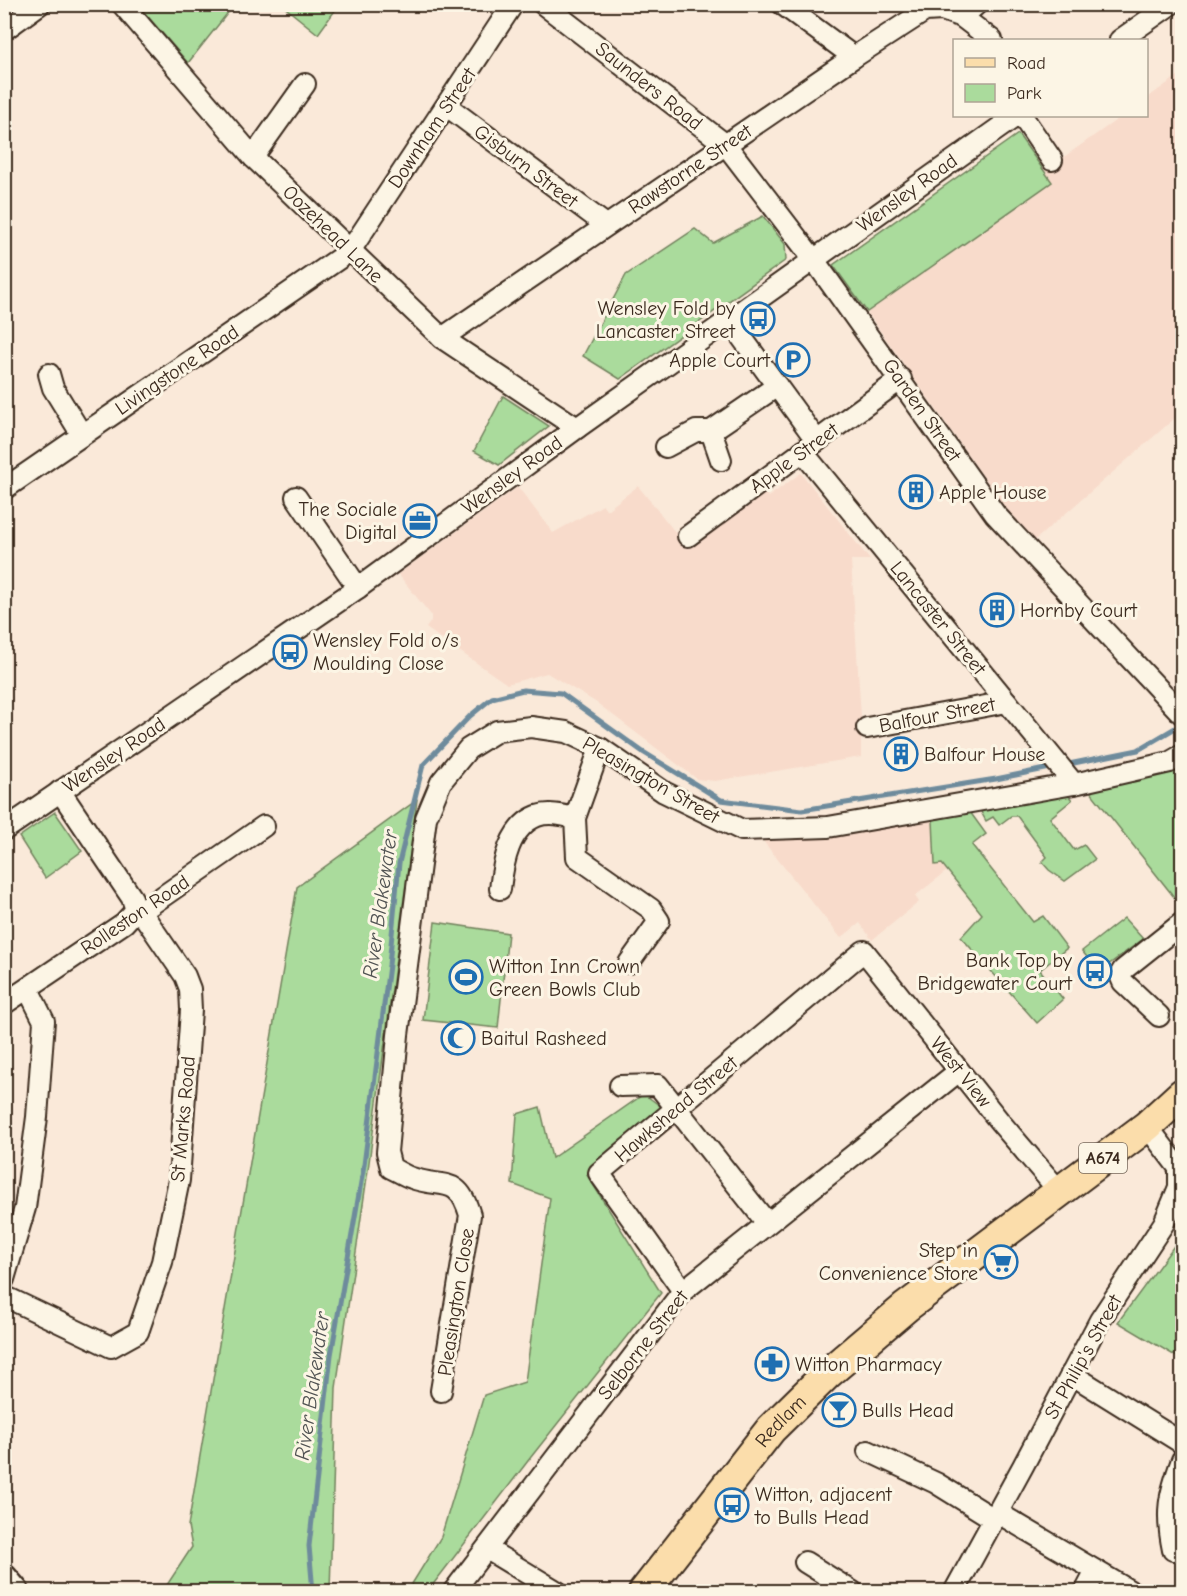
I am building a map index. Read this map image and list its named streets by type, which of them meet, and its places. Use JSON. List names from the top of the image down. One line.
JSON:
{"streets":{"main road":["A674","Redlam"],"street":["Saunders Road","Downham Street","Gisburn Street","Rawstorne Street","Wensley Road","Oozehead Lane","Livingstone Road","Garden Street","Apple Street","Lancaster Street","Balfour Street","Pleasington Street","Rolleston Road","West View","Hawkshead Street","St Marks Road","Pleasington Close","Selborne Street","St Philip's Street"]},"crossings":[["Saunders Road","Rawstorne Street"],["Saunders Road","Wensley Road"],["Saunders Road","Garden Street"],["Downham Street","Gisburn Street"],["Downham Street","Oozehead Lane"],["Downham Street","Livingstone Road"],["Gisburn Street","Rawstorne Street"],["Rawstorne Street","Oozehead Lane"],["Wensley Road","Oozehead Lane"],["Wensley Road","Garden Street"],["Wensley Road","Lancaster Street"],["Wensley Road","St Marks Road"],["Oozehead Lane","Livingstone Road"],["Garden Street","Apple Street"],["Apple Street","Lancaster Street"],["Lancaster Street","Balfour Street"],["Lancaster Street","Pleasington Street"],["Pleasington Street","Pleasington Close"],["Rolleston Road","St Marks Road"],["West View","Hawkshead Street"],["West View","A674"],["West View","Selborne Street"],["West View","Redlam"],["Hawkshead Street","Selborne Street"],["A674","St Philip's Street"],["A674","Redlam"]],"water":["River Blakewater"],"places":{"bus stop":["Wensley Fold by Lancaster Street","Wensley Fold o/s Moulding Close","Bank Top by Bridgewater Court","Witton, adjacent to Bulls Head"],"parking":["Apple Court"],"building":["Apple House","Hornby Court","Balfour House"],"office":["The Sociale Digital"],"sports":["Witton Inn Crown Green Bowls Club"],"mosque":["Baitul Rasheed"],"supermarket":["Step in Convenience Store"],"pharmacy":["Witton Pharmacy"],"bar":["Bulls Head"]},"legend":["Road","Park"]}
